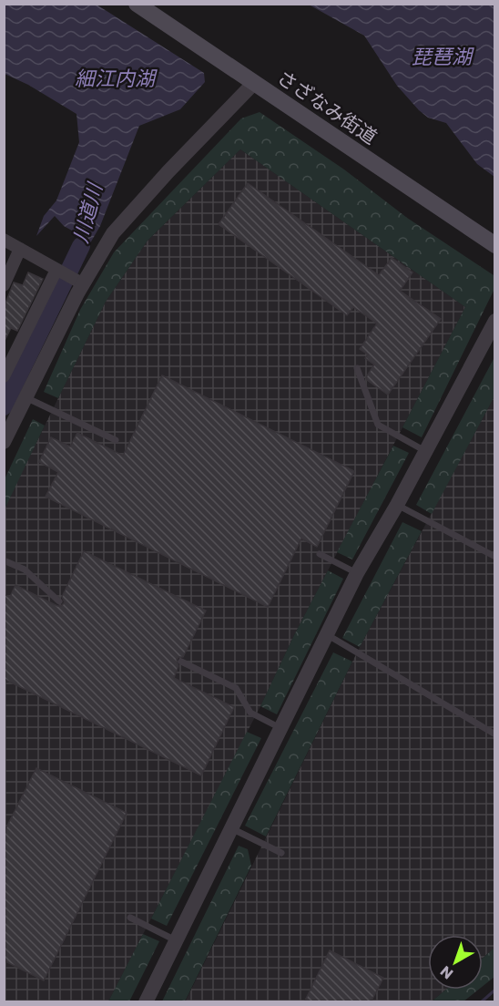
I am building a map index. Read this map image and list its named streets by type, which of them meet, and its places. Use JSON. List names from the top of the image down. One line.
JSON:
{"streets":{"main road":["さざなみ街道"]},"water":["琵琶湖","細江内湖","川道川"],"north":"bottom left"}
